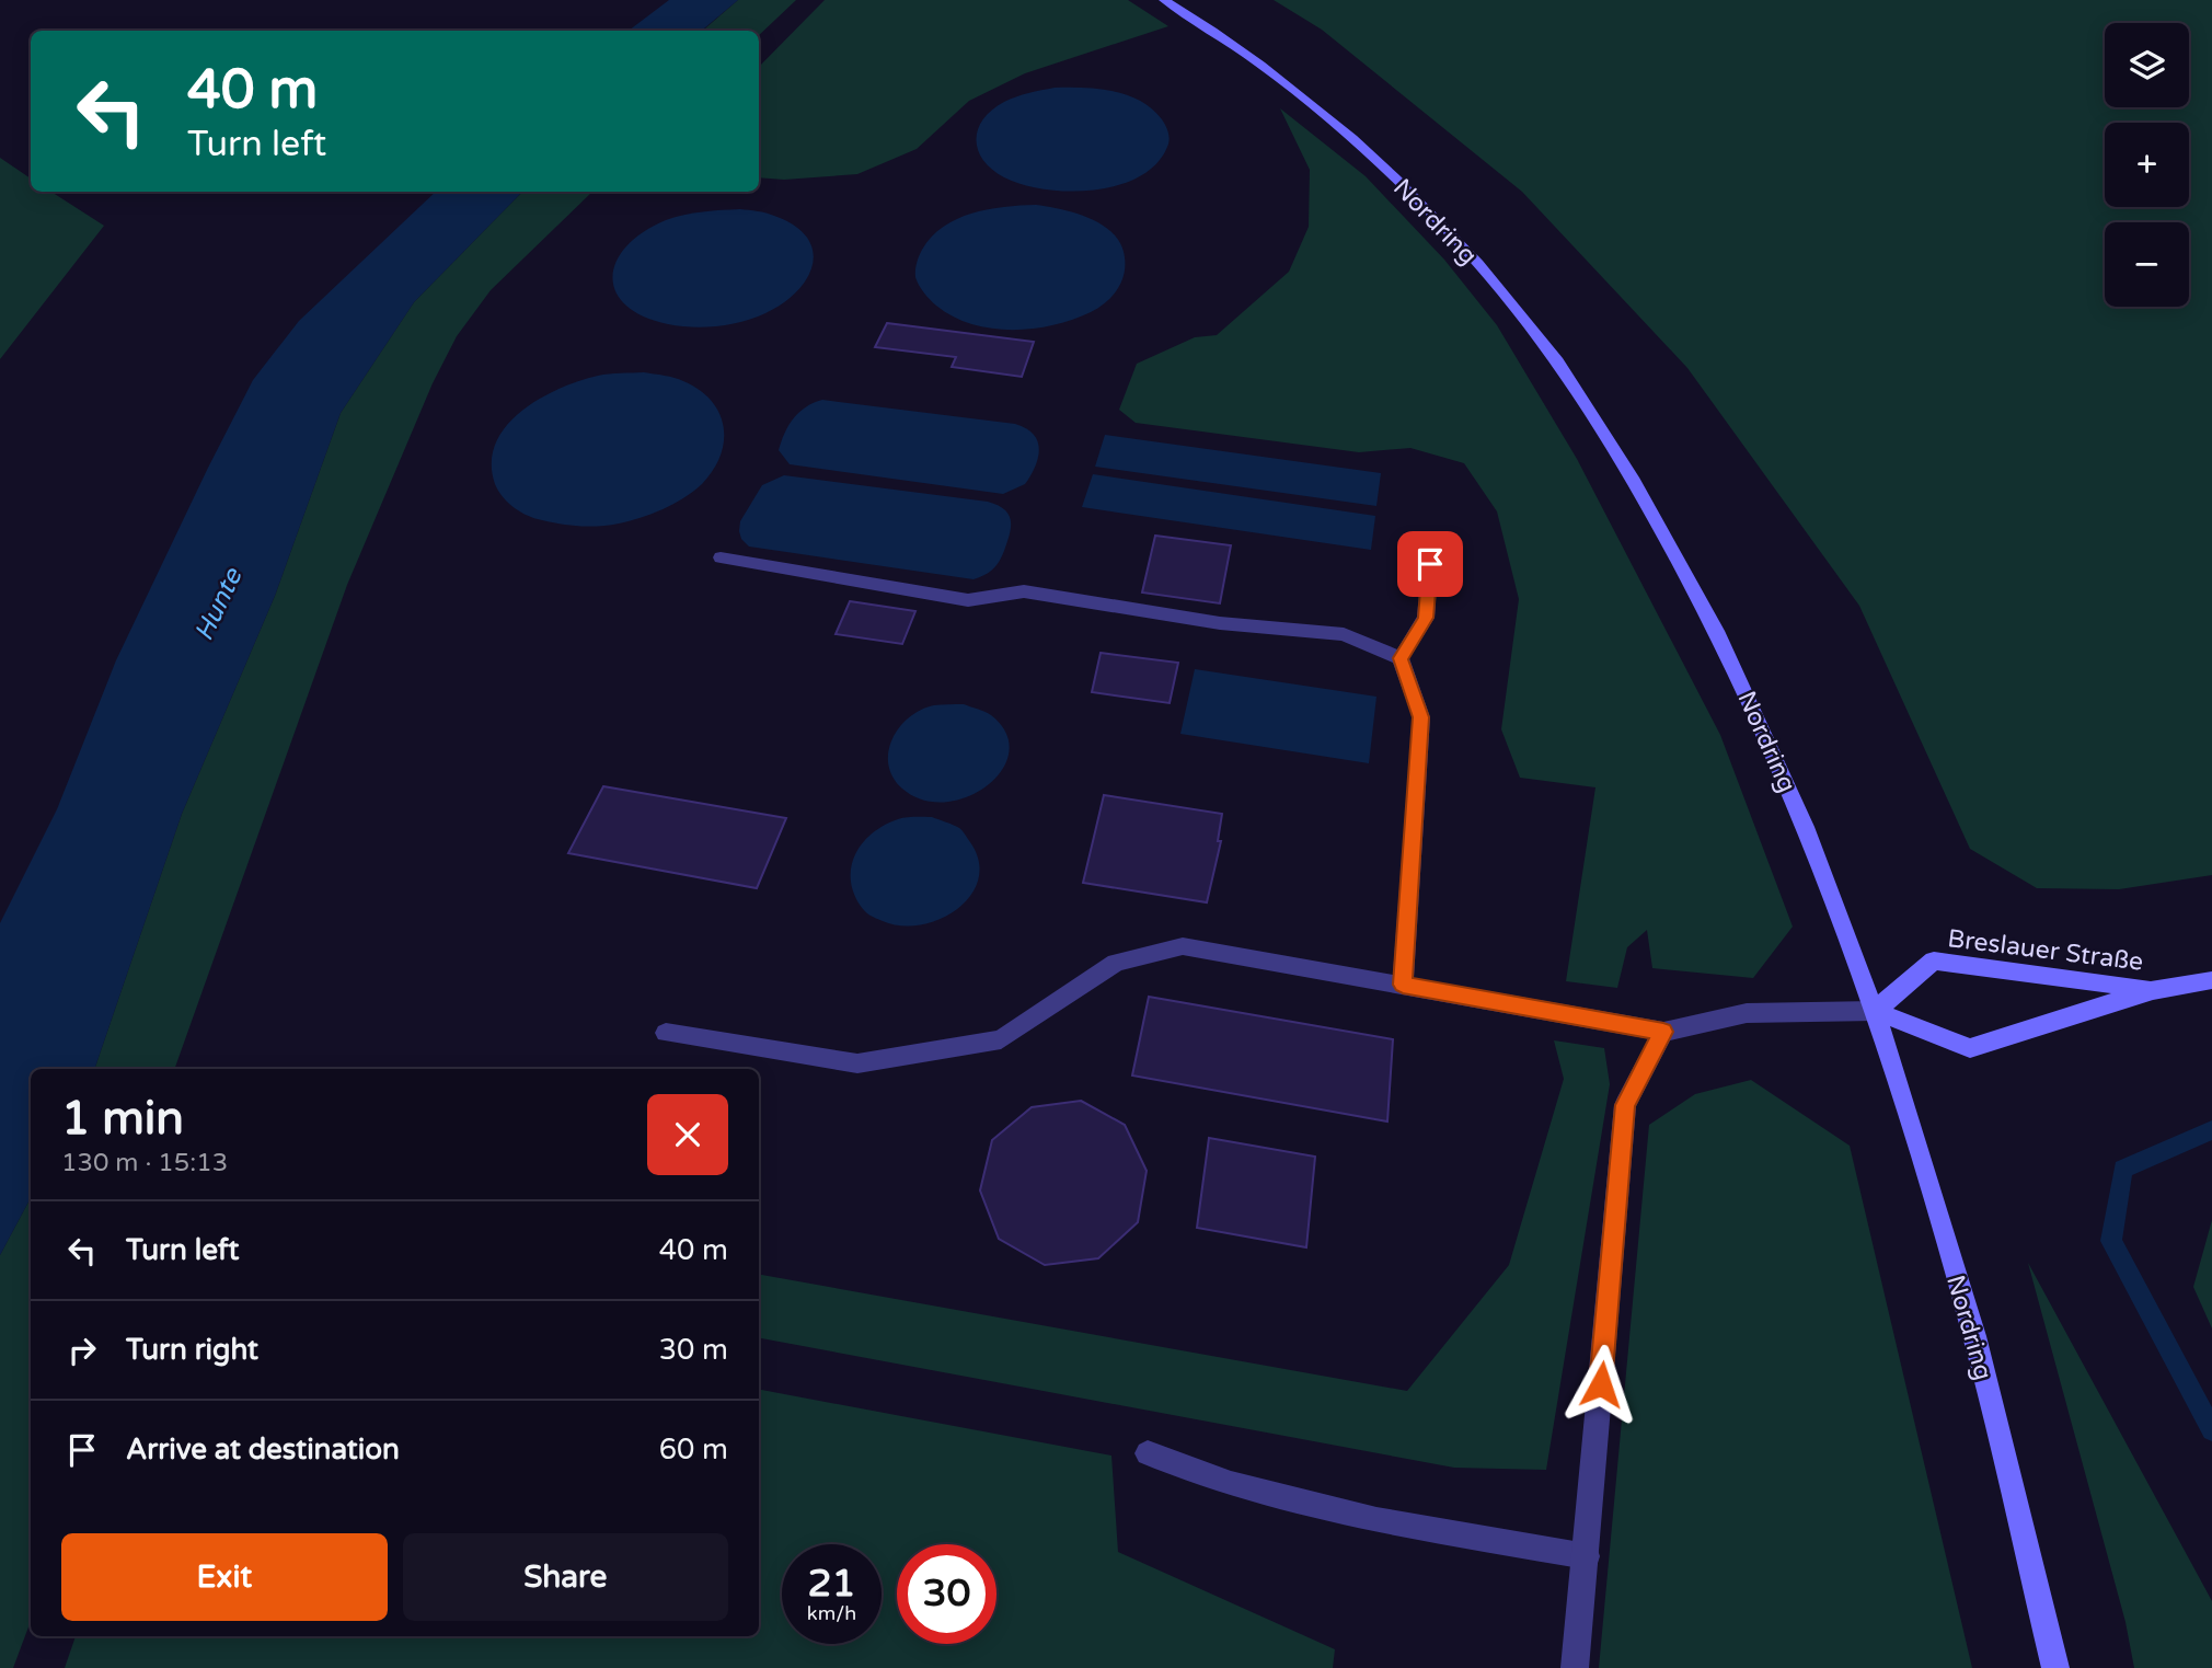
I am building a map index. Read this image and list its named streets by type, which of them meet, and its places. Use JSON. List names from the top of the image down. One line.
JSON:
{"streets":{"main road":["Nordring","Breslauer Straße"]},"crossings":[["Nordring","Breslauer Straße"]],"water":["Hunte"],"page":{"map_buttons":["+","−"],"turn":["40 m","Turn left"],"heading":["1 min","130 m · 15:13"],"list":[{"name":"Turn left","value":"40 m"},{"name":"Turn right","value":"30 m"},{"name":"Arrive at destination","value":"60 m"}],"buttons":["Exit","Share"],"speed":"21 km/h","limit":"30"}}
